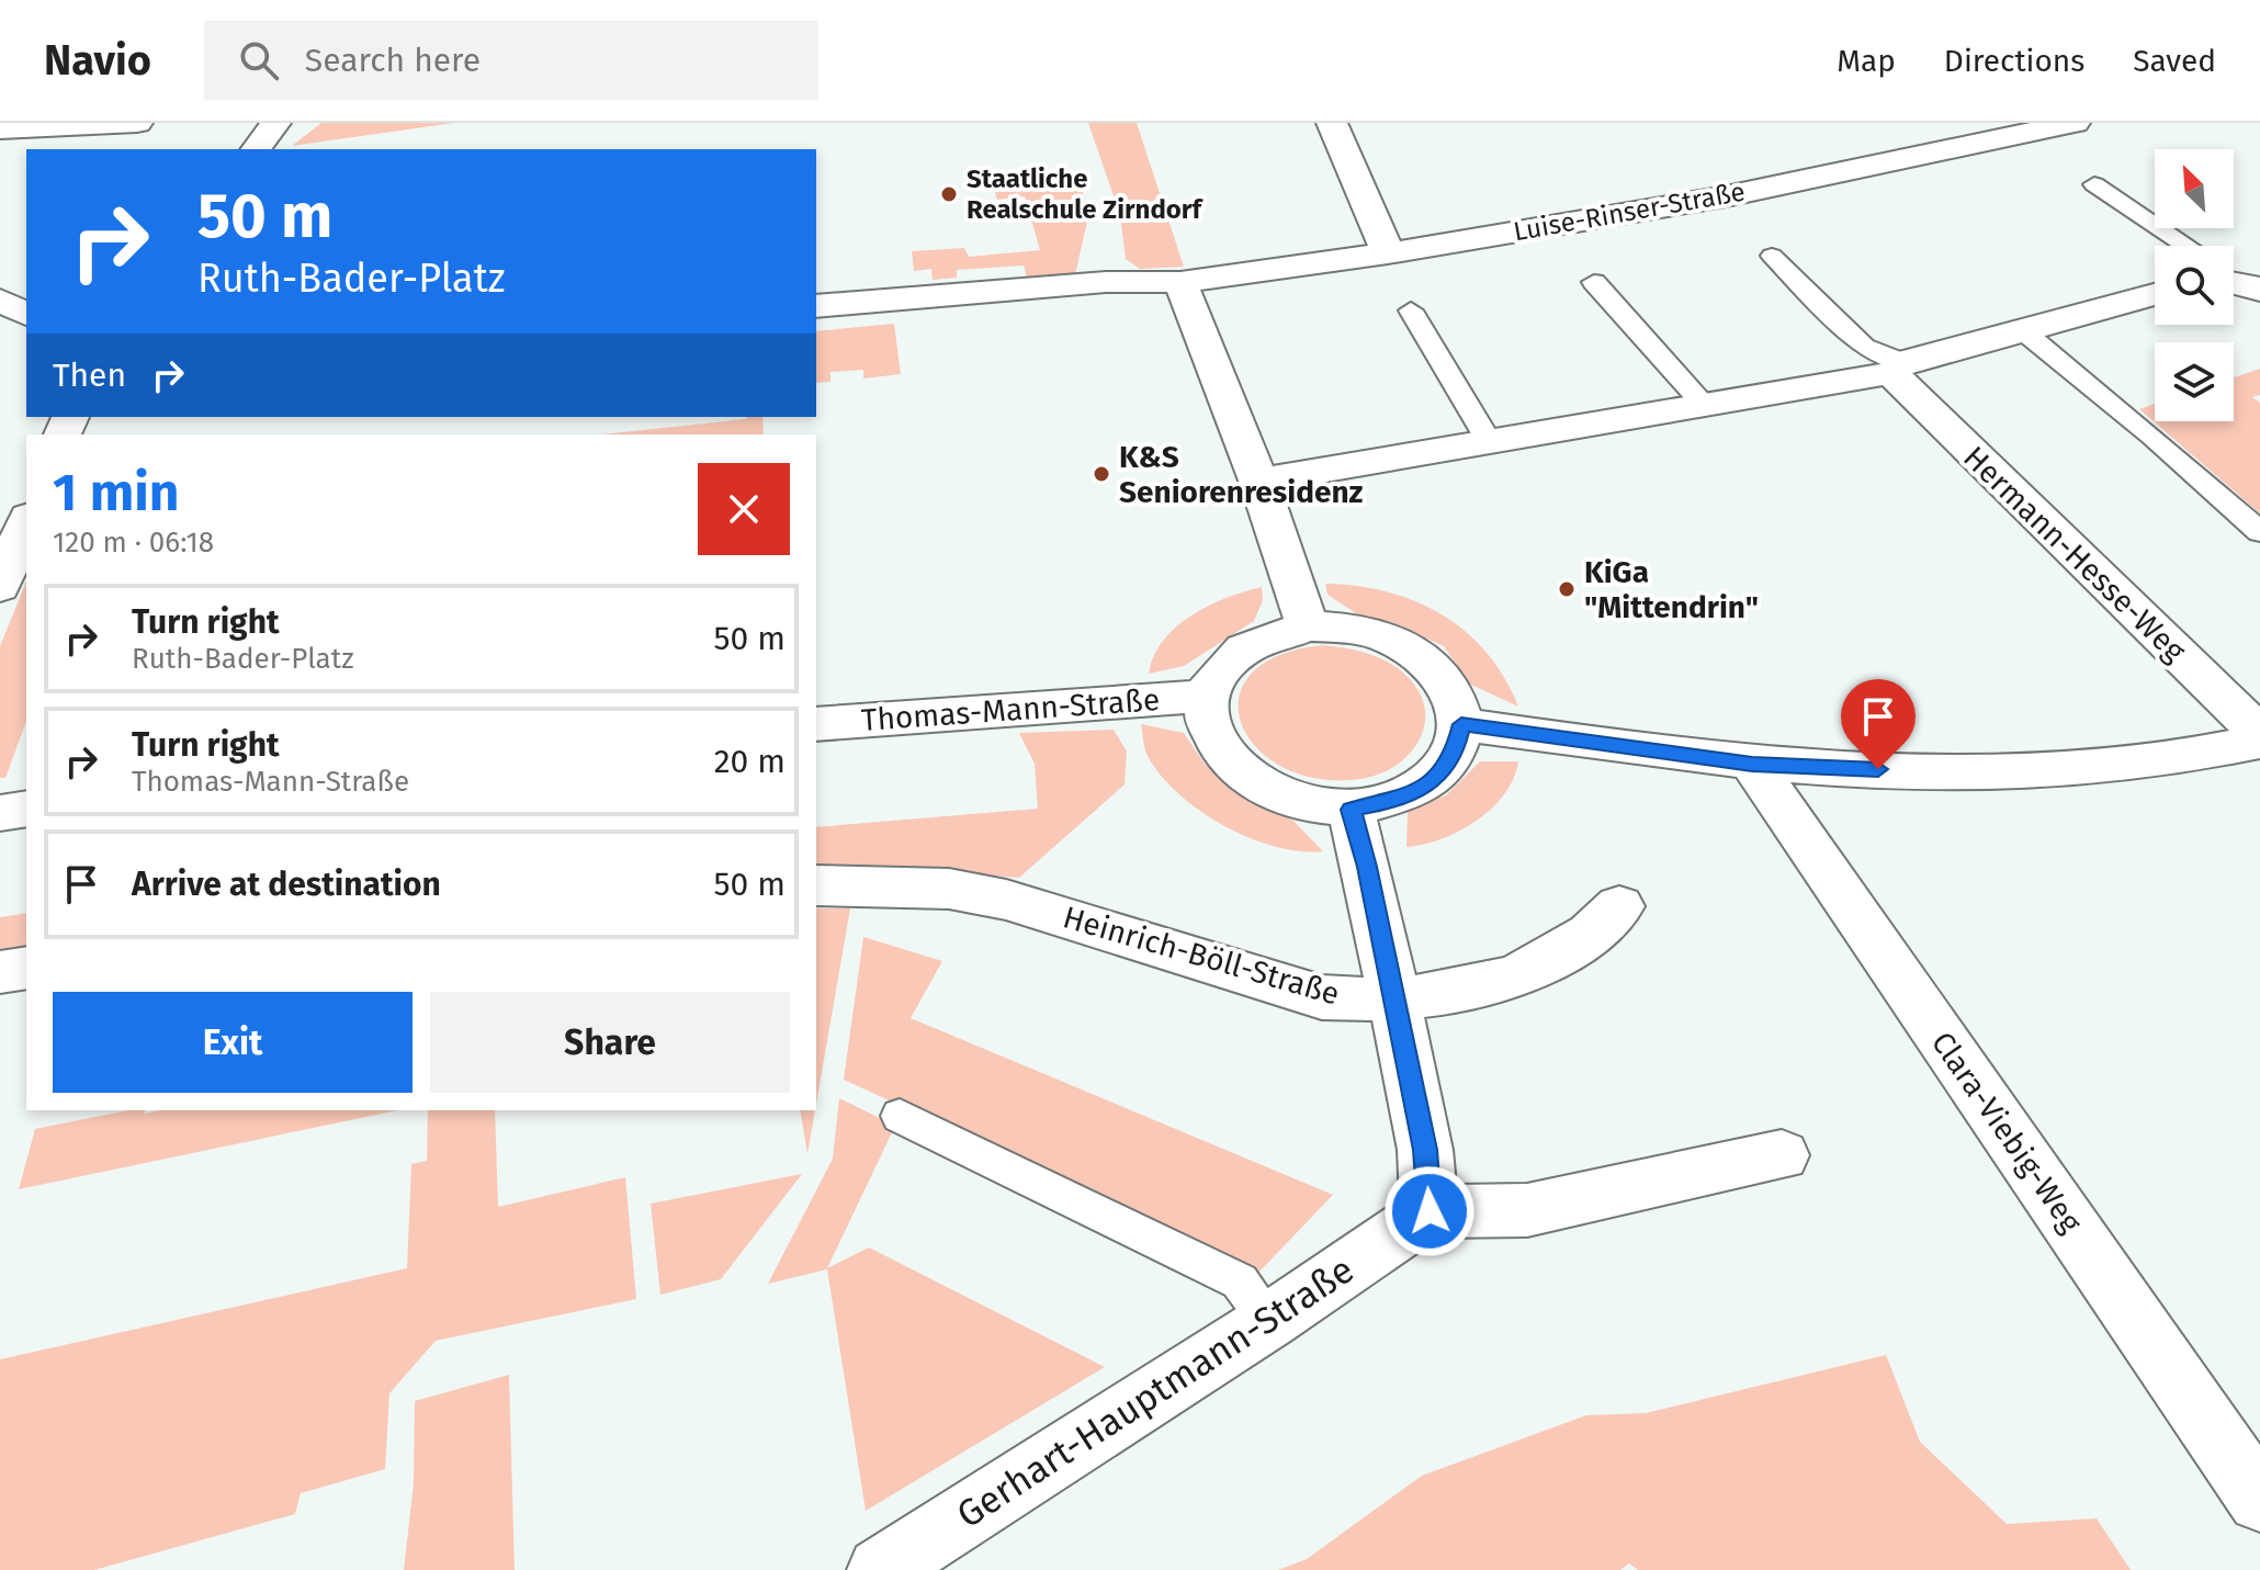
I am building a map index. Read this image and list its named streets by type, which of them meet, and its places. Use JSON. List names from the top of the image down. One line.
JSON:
{"streets":{"street":["Luise-Rinser-Straße","Hermann-Hesse-Weg","Thomas-Mann-Straße","Heinrich-Böll-Straße","Clara-Viebig-Weg","Gerhart-Hauptmann-Straße"]},"places":["Staatliche Realschule Zirndorf","K&S Seniorenresidenz","KiGa \"Mittendrin\""],"north":"top left","page":{"header":"Navio","search":"Search here","nav":["Map","Directions","Saved"],"turn":["50 m","Ruth-Bader-Platz"],"then":"Then","heading":["1 min","120 m · 06:18"],"list":[{"name":"Turn right","note":"Ruth-Bader-Platz","value":"50 m"},{"name":"Turn right","note":"Thomas-Mann-Straße","value":"20 m"},{"name":"Arrive at destination","value":"50 m"}],"buttons":["Exit","Share"]}}
